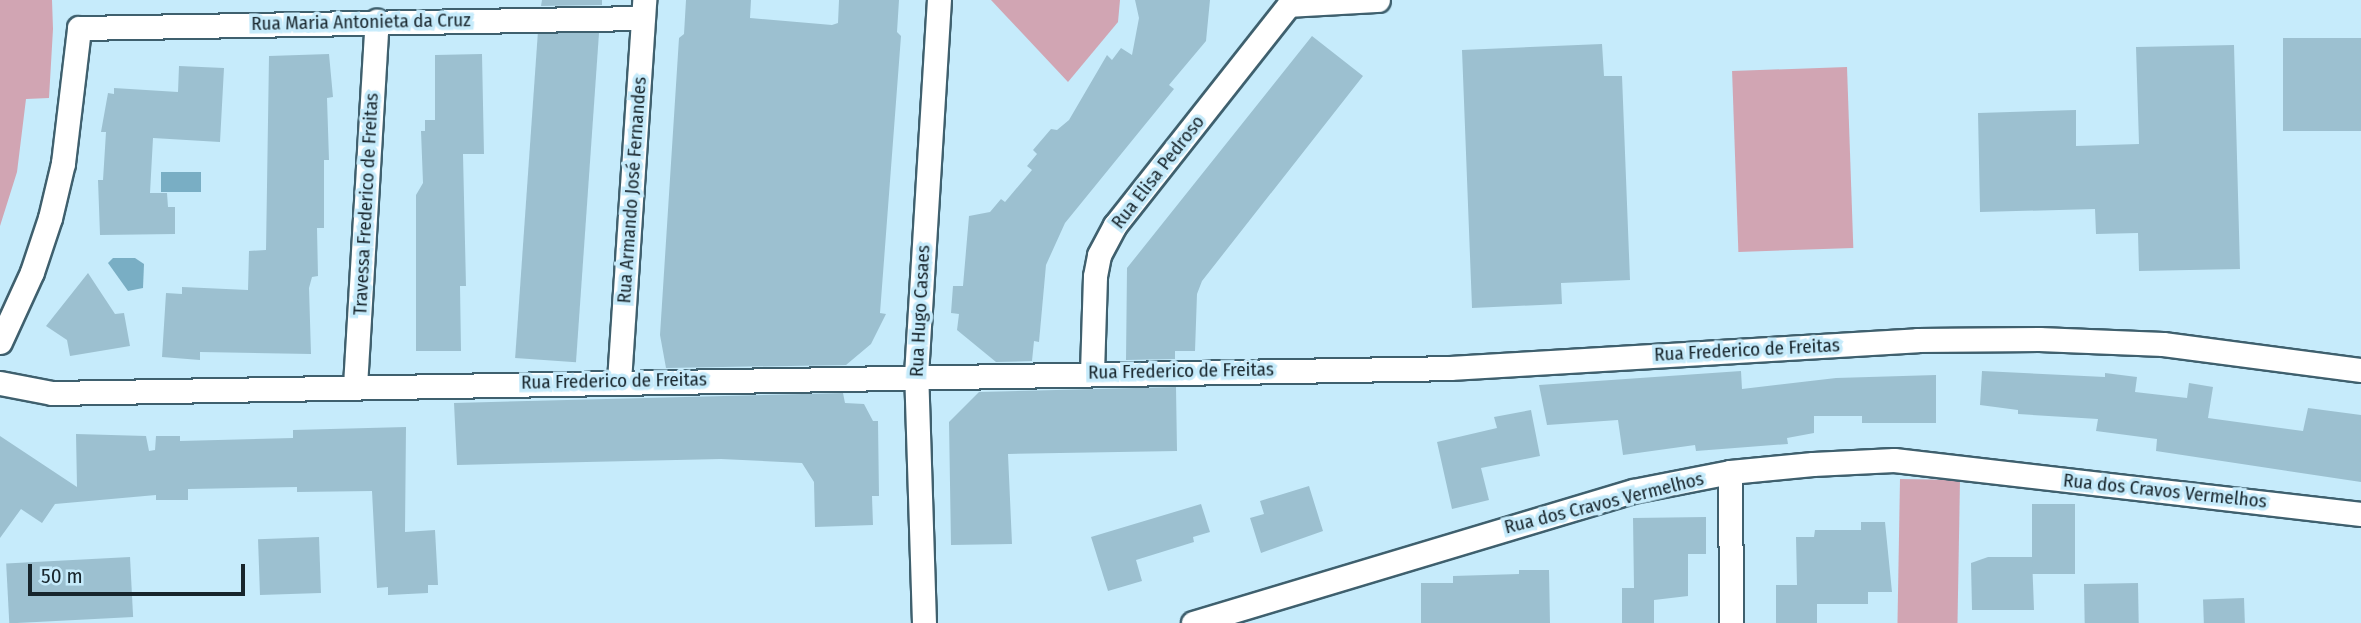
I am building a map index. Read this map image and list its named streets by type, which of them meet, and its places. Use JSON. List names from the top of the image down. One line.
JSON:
{"streets":{"street":["Rua Maria Antonieta da Cruz","Rua Elisa Pedroso","Rua Armando José Fernandes","Travessa Frederico de Freitas","Rua Hugo Casaes","Rua Frederico de Freitas","Rua dos Cravos Vermelhos"]},"crossings":[["Rua Maria Antonieta da Cruz","Rua Armando José Fernandes"],["Rua Maria Antonieta da Cruz","Travessa Frederico de Freitas"],["Rua Elisa Pedroso","Rua Frederico de Freitas"],["Rua Armando José Fernandes","Rua Frederico de Freitas"],["Travessa Frederico de Freitas","Rua Frederico de Freitas"],["Rua Hugo Casaes","Rua Frederico de Freitas"]],"scale_bar":"50 m"}
